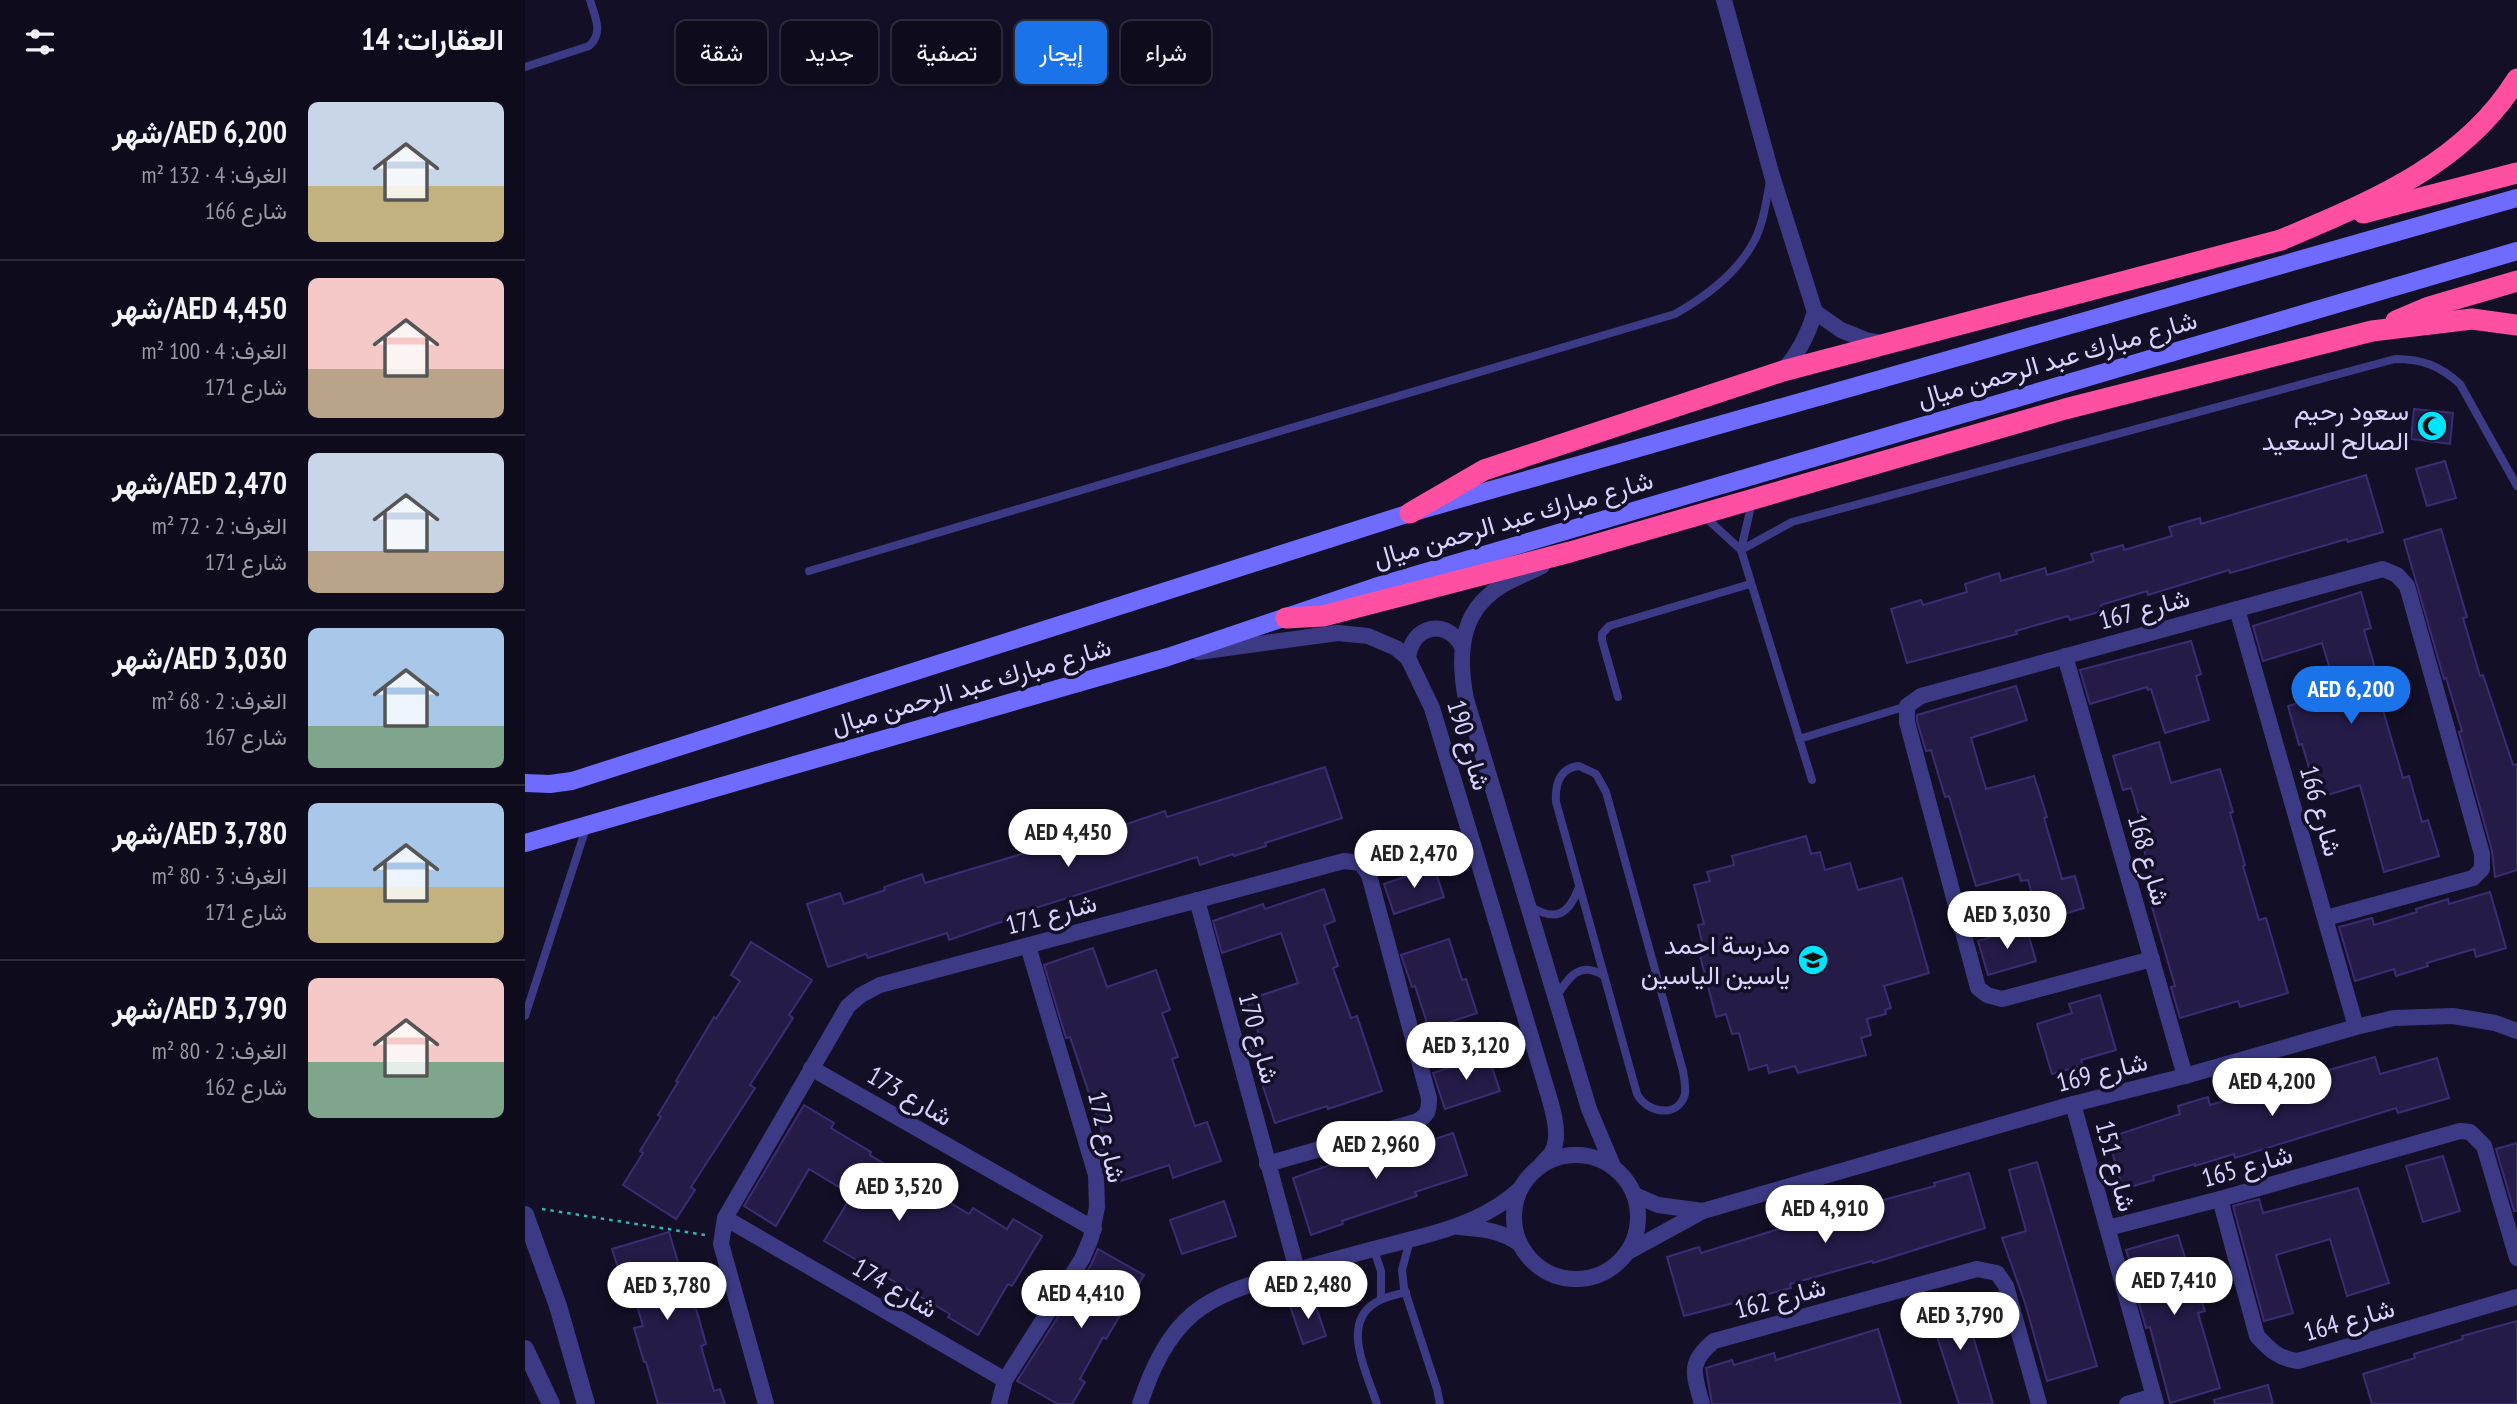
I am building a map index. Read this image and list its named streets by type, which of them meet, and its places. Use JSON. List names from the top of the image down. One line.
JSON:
{"streets":{"main road":["شارع مبارك عبد الرحمن ميال"],"street":["شارع 167","شارع 190","شارع 166","شارع 168","شارع 171","شارع 170","شارع 169","شارع 173","شارع 172","شارع 151","شارع 165","شارع 174","شارع 162","شارع 164"]},"crossings":[["شارع 167","شارع 166"],["شارع 167","شارع 168"],["شارع 190","شارع 169"],["شارع 166","شارع 169"],["شارع 168","شارع 169"],["شارع 171","شارع 170"],["شارع 171","شارع 173"],["شارع 171","شارع 172"],["شارع 171","شارع 174"],["شارع 169","شارع 151"],["شارع 173","شارع 172"],["شارع 172","شارع 174"],["شارع 151","شارع 165"],["شارع 165","شارع 164"]],"places":{"mosque":["سعود رحيم الصالح السعيد"],"school or university":["مدرسة احمد ياسين الياسين"]},"page":{"heading":"العقارات: 14","chip":["شراء","إيجار","تصفية","جديد","شقة"],"list":[{"name":"AED 6,200/شهر","note":"الغرف: 4 · 132 m² · شارع 166"},{"name":"AED 4,450/شهر","note":"الغرف: 4 · 100 m² · شارع 171"},{"name":"AED 2,470/شهر","note":"الغرف: 2 · 72 m² · شارع 171"},{"name":"AED 3,030/شهر","note":"الغرف: 2 · 68 m² · شارع 167"},{"name":"AED 3,780/شهر","note":"الغرف: 3 · 80 m² · شارع 171"},{"name":"AED 3,790/شهر","note":"الغرف: 2 · 80 m² · شارع 162"}],"price":["AED 6,200","AED 4,450","AED 2,470","AED 3,030","AED 3,120","AED 4,200","AED 2,960","AED 3,520","AED 4,910","AED 7,410","AED 2,480","AED 3,780","AED 4,410","AED 3,790"]}}
